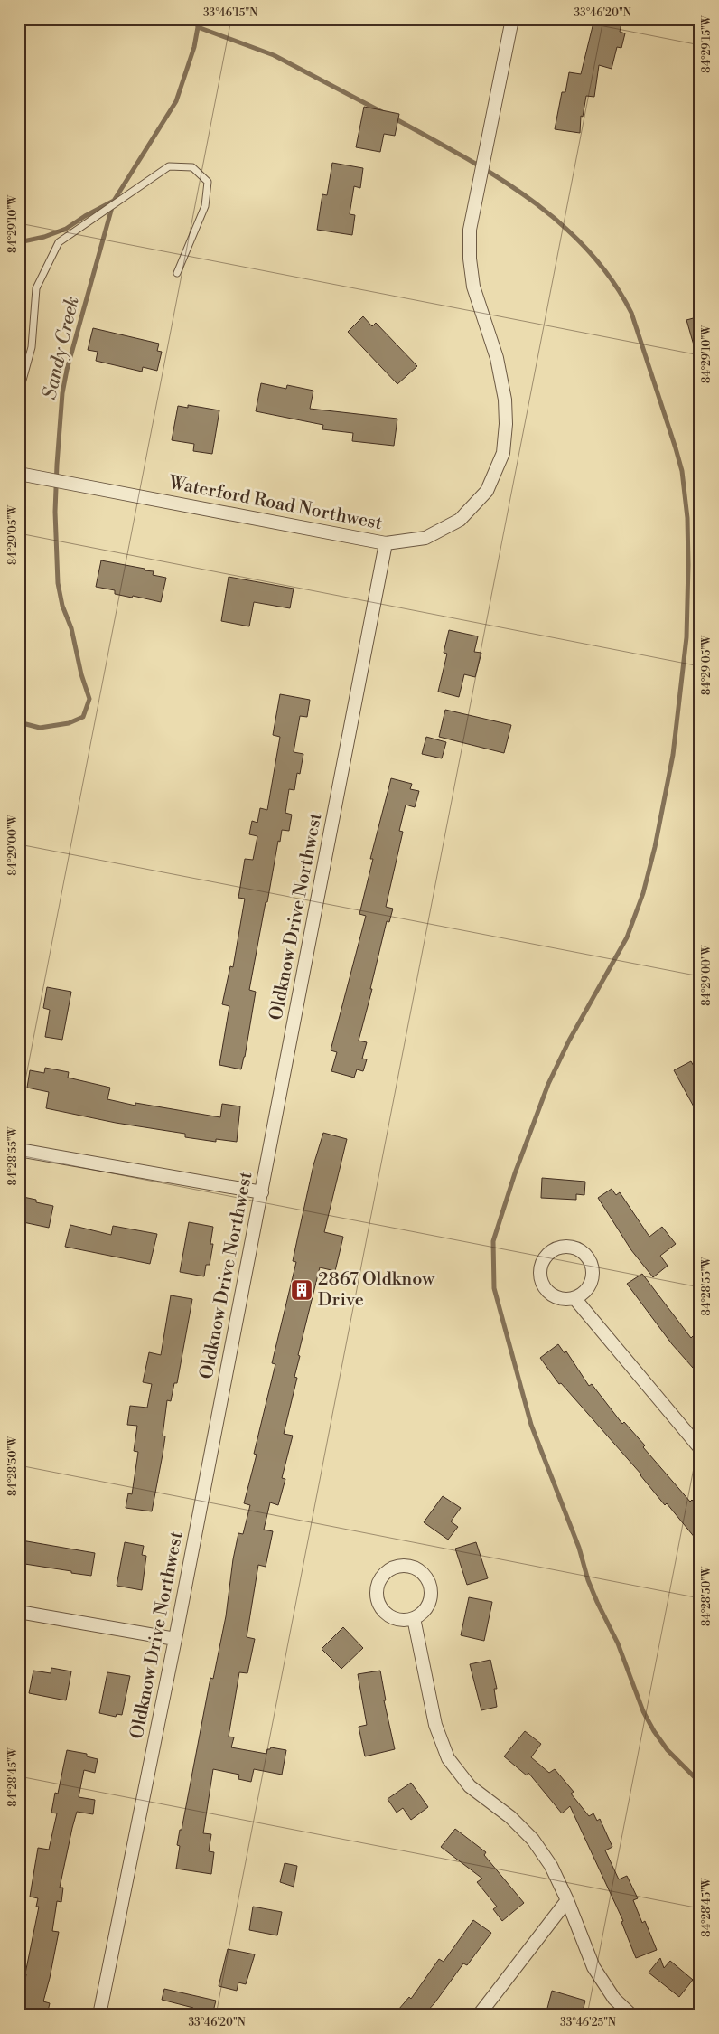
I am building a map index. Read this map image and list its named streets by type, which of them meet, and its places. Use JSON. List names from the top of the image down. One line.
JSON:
{"streets":{"street":["Waterford Road Northwest","Oldknow Drive Northwest"]},"crossings":[["Waterford Road Northwest","Oldknow Drive Northwest"]],"water":["Sandy Creek"],"places":{"building":["2867 Oldknow Drive"]},"coordinates":["33°46'15\"N","33°46'20\"N","84°29'15\"W","84°29'10\"W","84°29'05\"W","84°29'00\"W","84°28'55\"W","84°28'50\"W","84°28'45\"W","33°46'25\"N"]}
